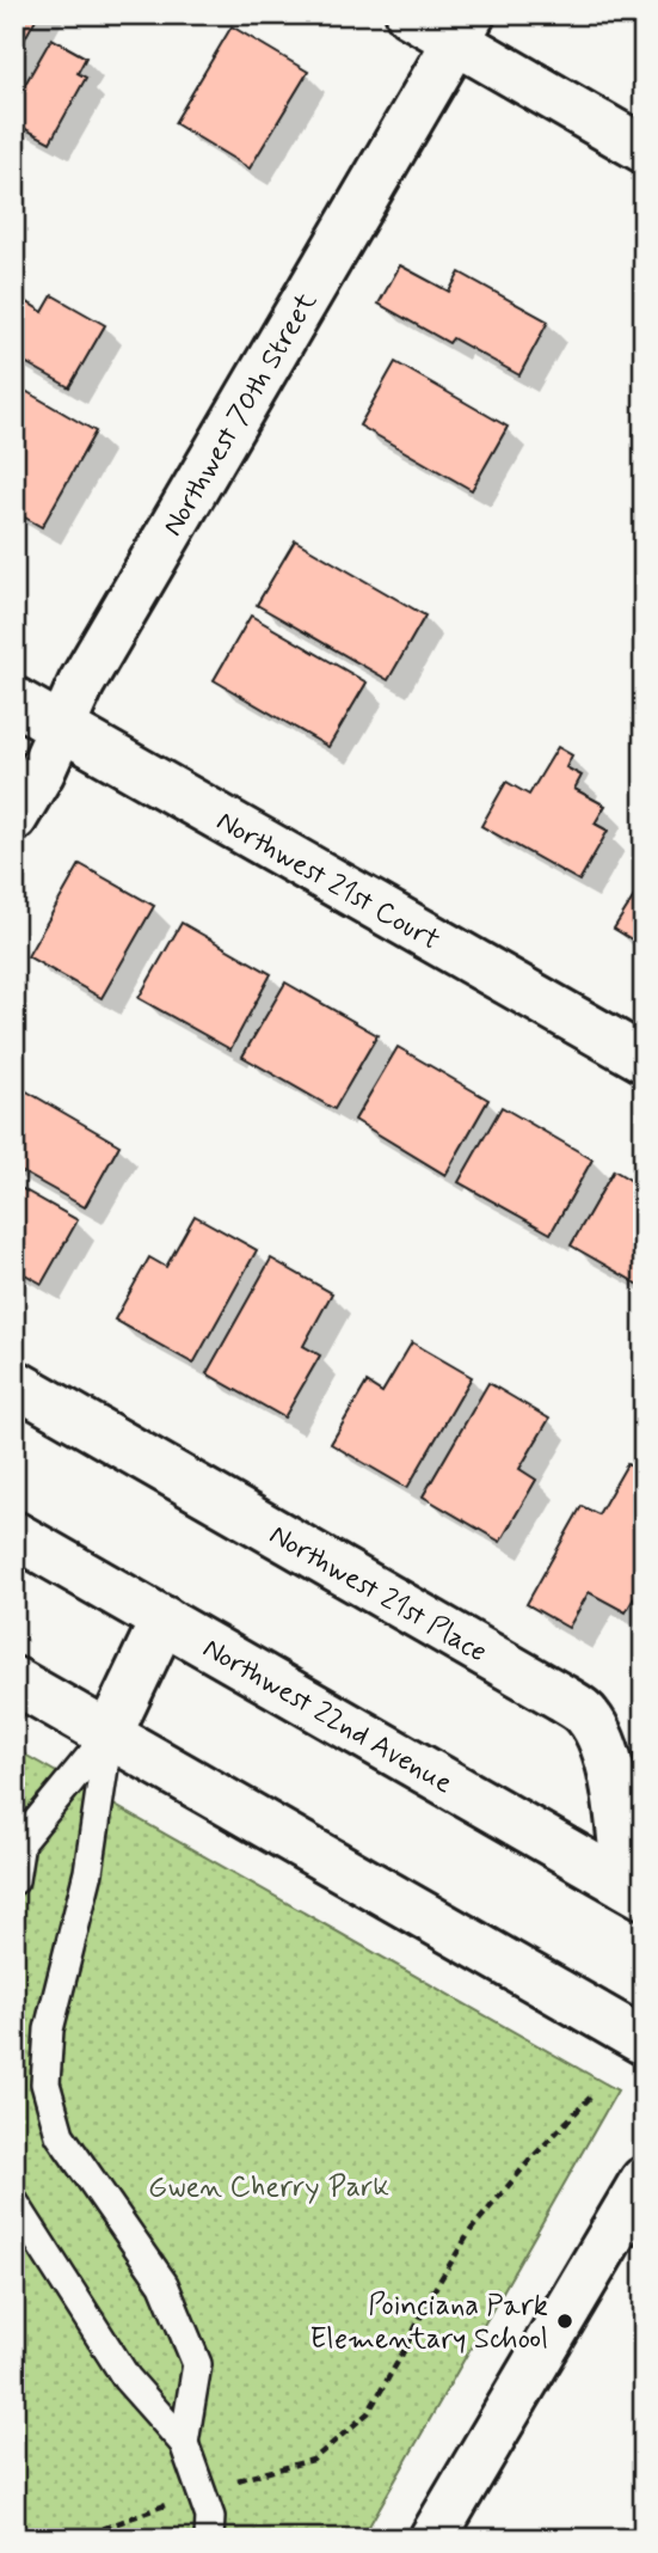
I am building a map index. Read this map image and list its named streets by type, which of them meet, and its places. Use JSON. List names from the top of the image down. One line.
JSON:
{"streets":{"street":["Northwest 70th Street","Northwest 21st Court","Northwest 21st Place","Northwest 22nd Avenue"]},"crossings":[["Northwest 70th Street","Northwest 21st Court"],["Northwest 21st Place","Northwest 22nd Avenue"]],"parks":["Gwen Cherry Park"],"places":["Poinciana Park Elementary School"]}
